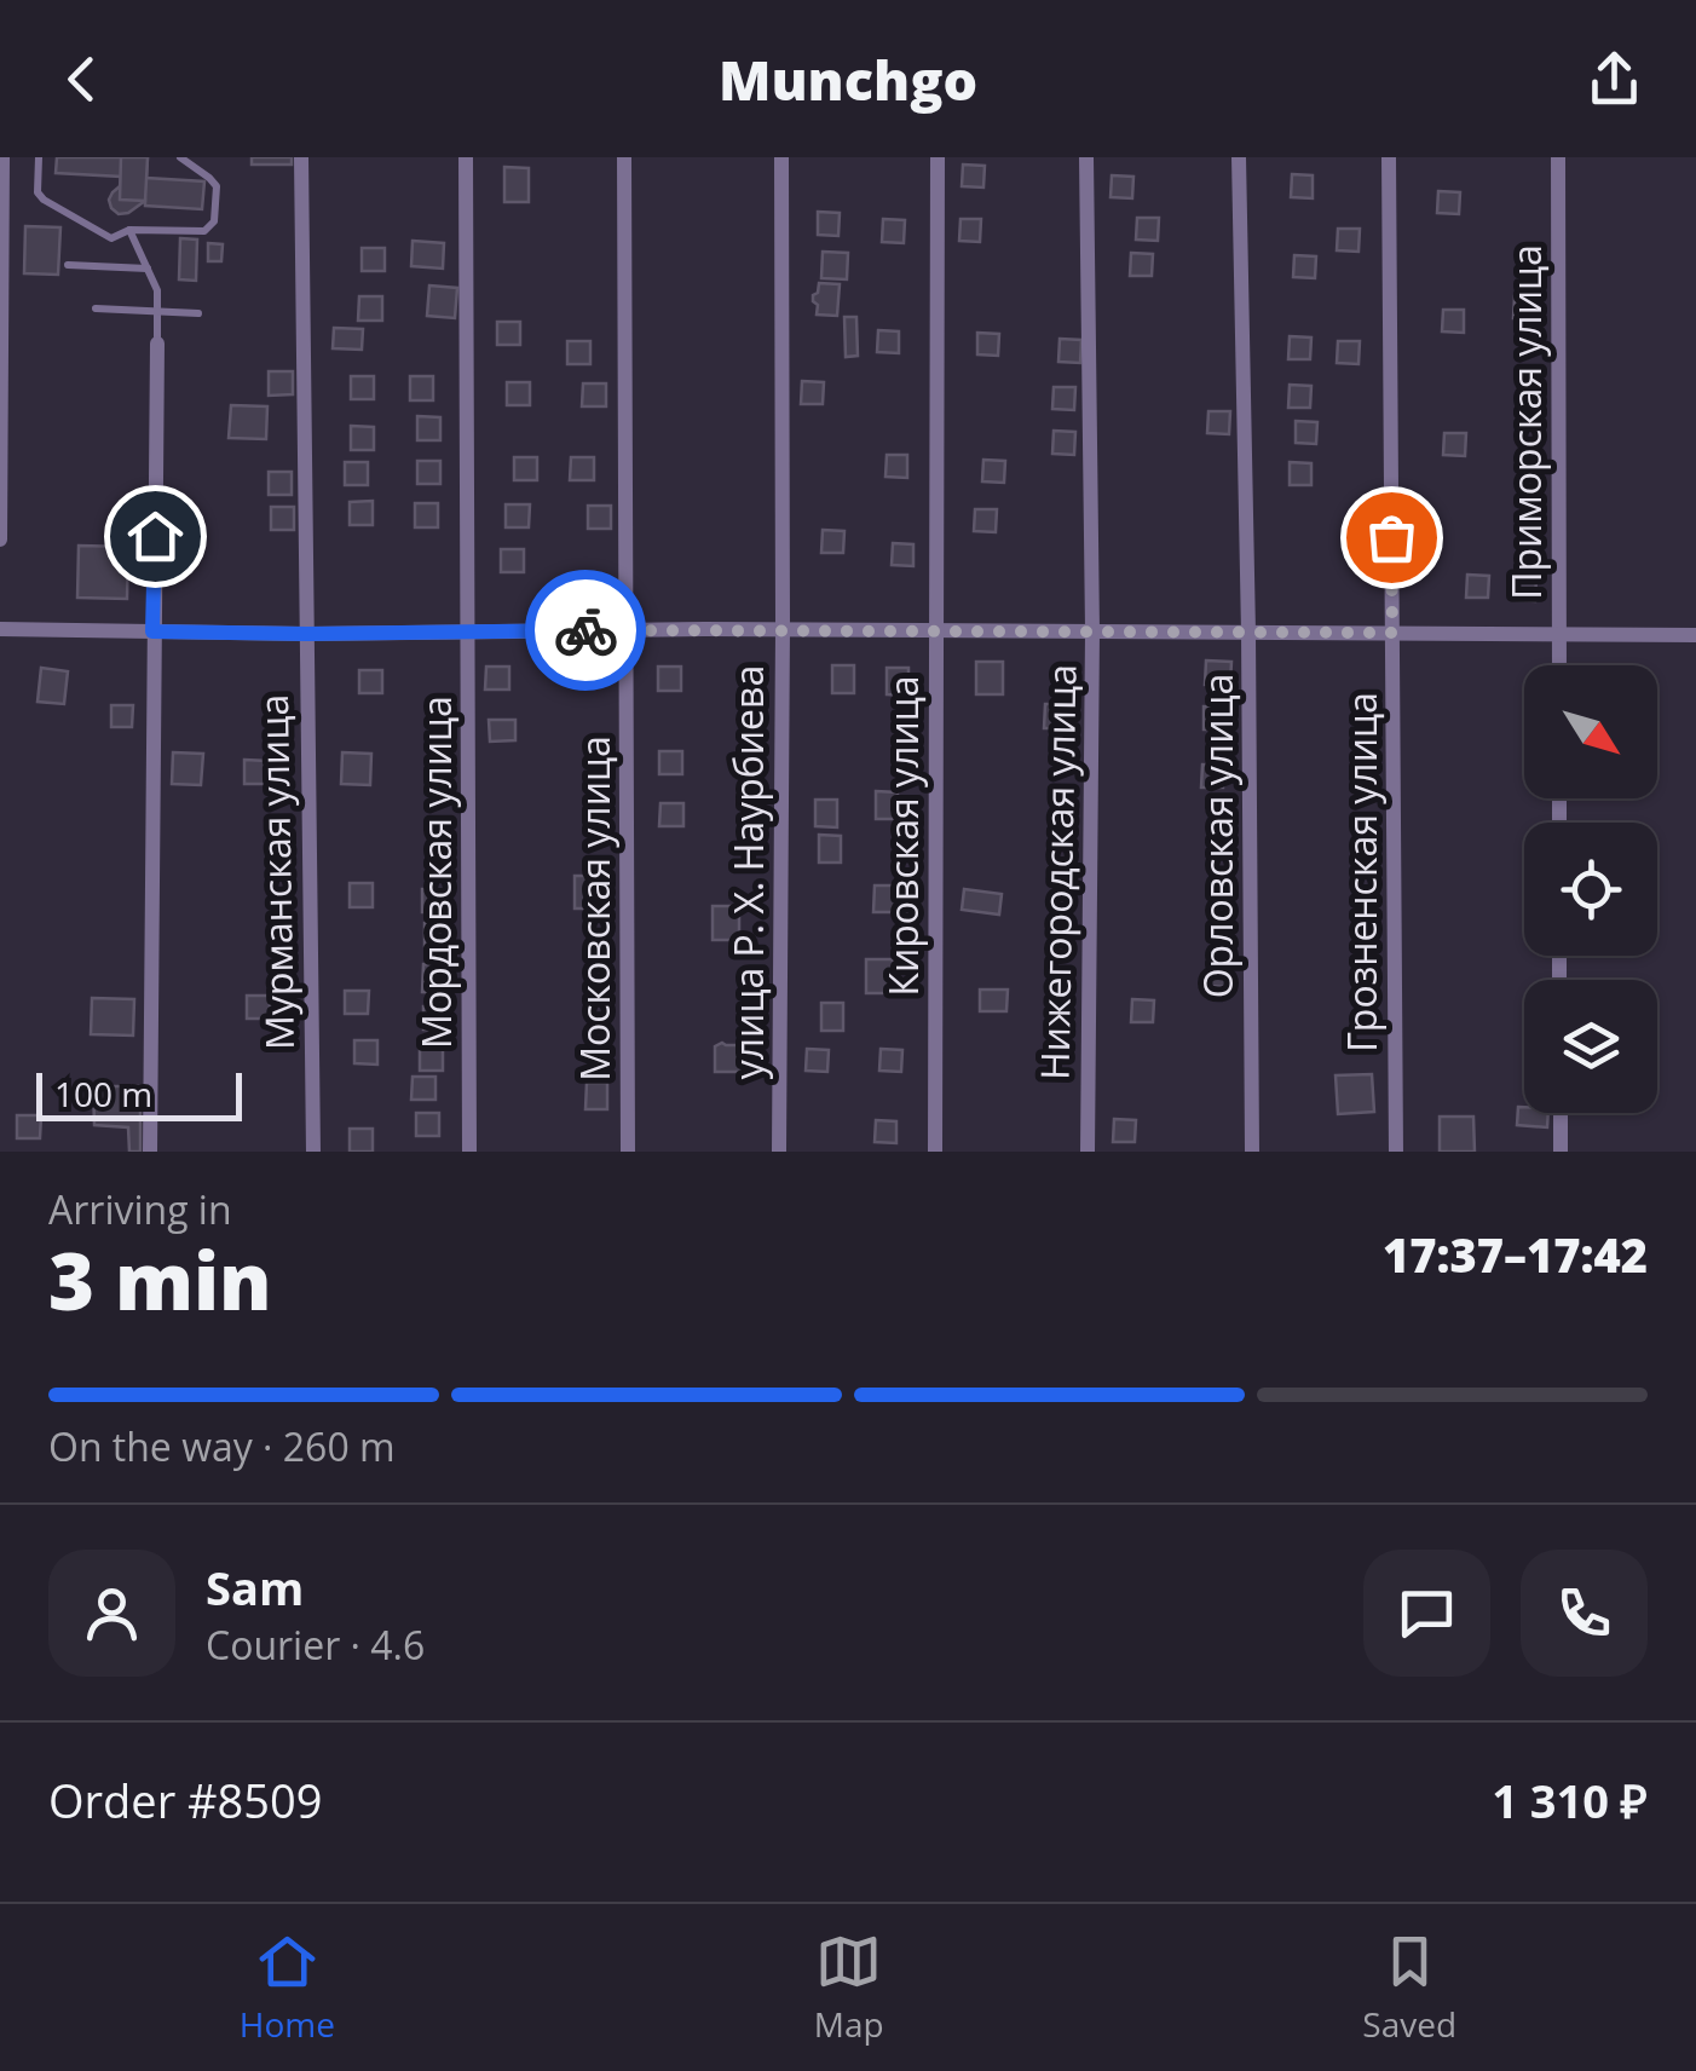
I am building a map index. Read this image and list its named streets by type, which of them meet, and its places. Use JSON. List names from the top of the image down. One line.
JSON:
{"streets":{"street":["Приморская улица","Кировская улица","Орловская улица","Мурманская улица","Мордовская улица","улица Р. Х. Наурбиева","Нижегородская улица","Грозненская улица","Московская улица"]},"scale_bar":"100 m","north":"bottom right","page":{"header":"Munchgo","scale":"100 m","heading":["3 min","Arriving in","17:37–17:42"],"panel":["Sam","Courier · 4.6","Order #8509","1 310 ₽"],"bar":"On the way · 260 m","tabs":["Home","Map","Saved"]}}
